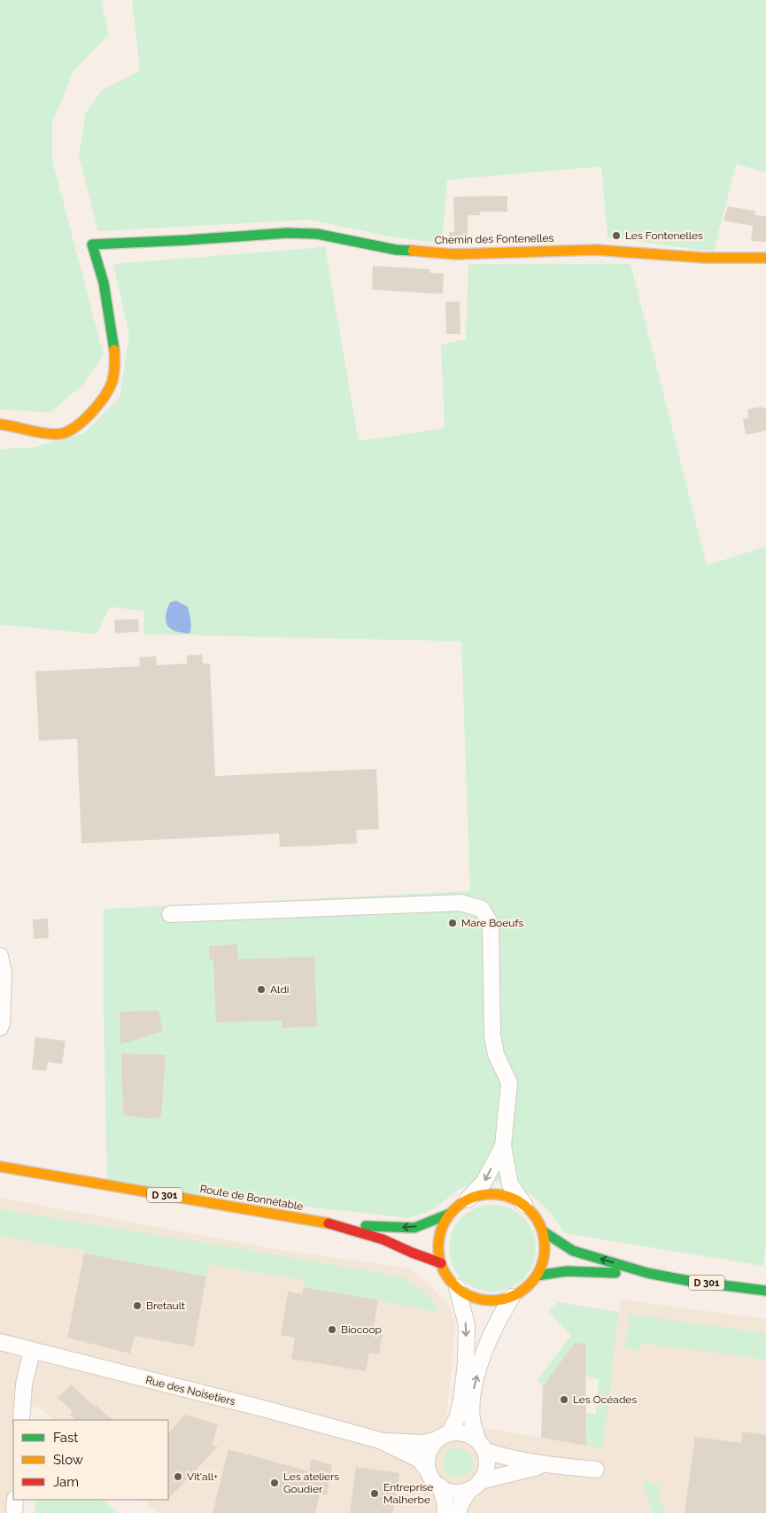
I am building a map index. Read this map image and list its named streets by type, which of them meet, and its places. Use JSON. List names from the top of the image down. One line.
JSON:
{"streets":{"main road":["Chemin des Fontenelles","D 301","Route de Bonnétable"],"street":["Rue des Noisetiers"]},"crossings":[["D 301","Route de Bonnétable"]],"places":["Les Fontenelles","Mare Boeufs","Aldi","Bretault","Biocoop","Les Océades","Vit'all+","Les ateliers Goudier","Entreprise Malherbe"],"legend":["Fast","Slow","Jam"]}
